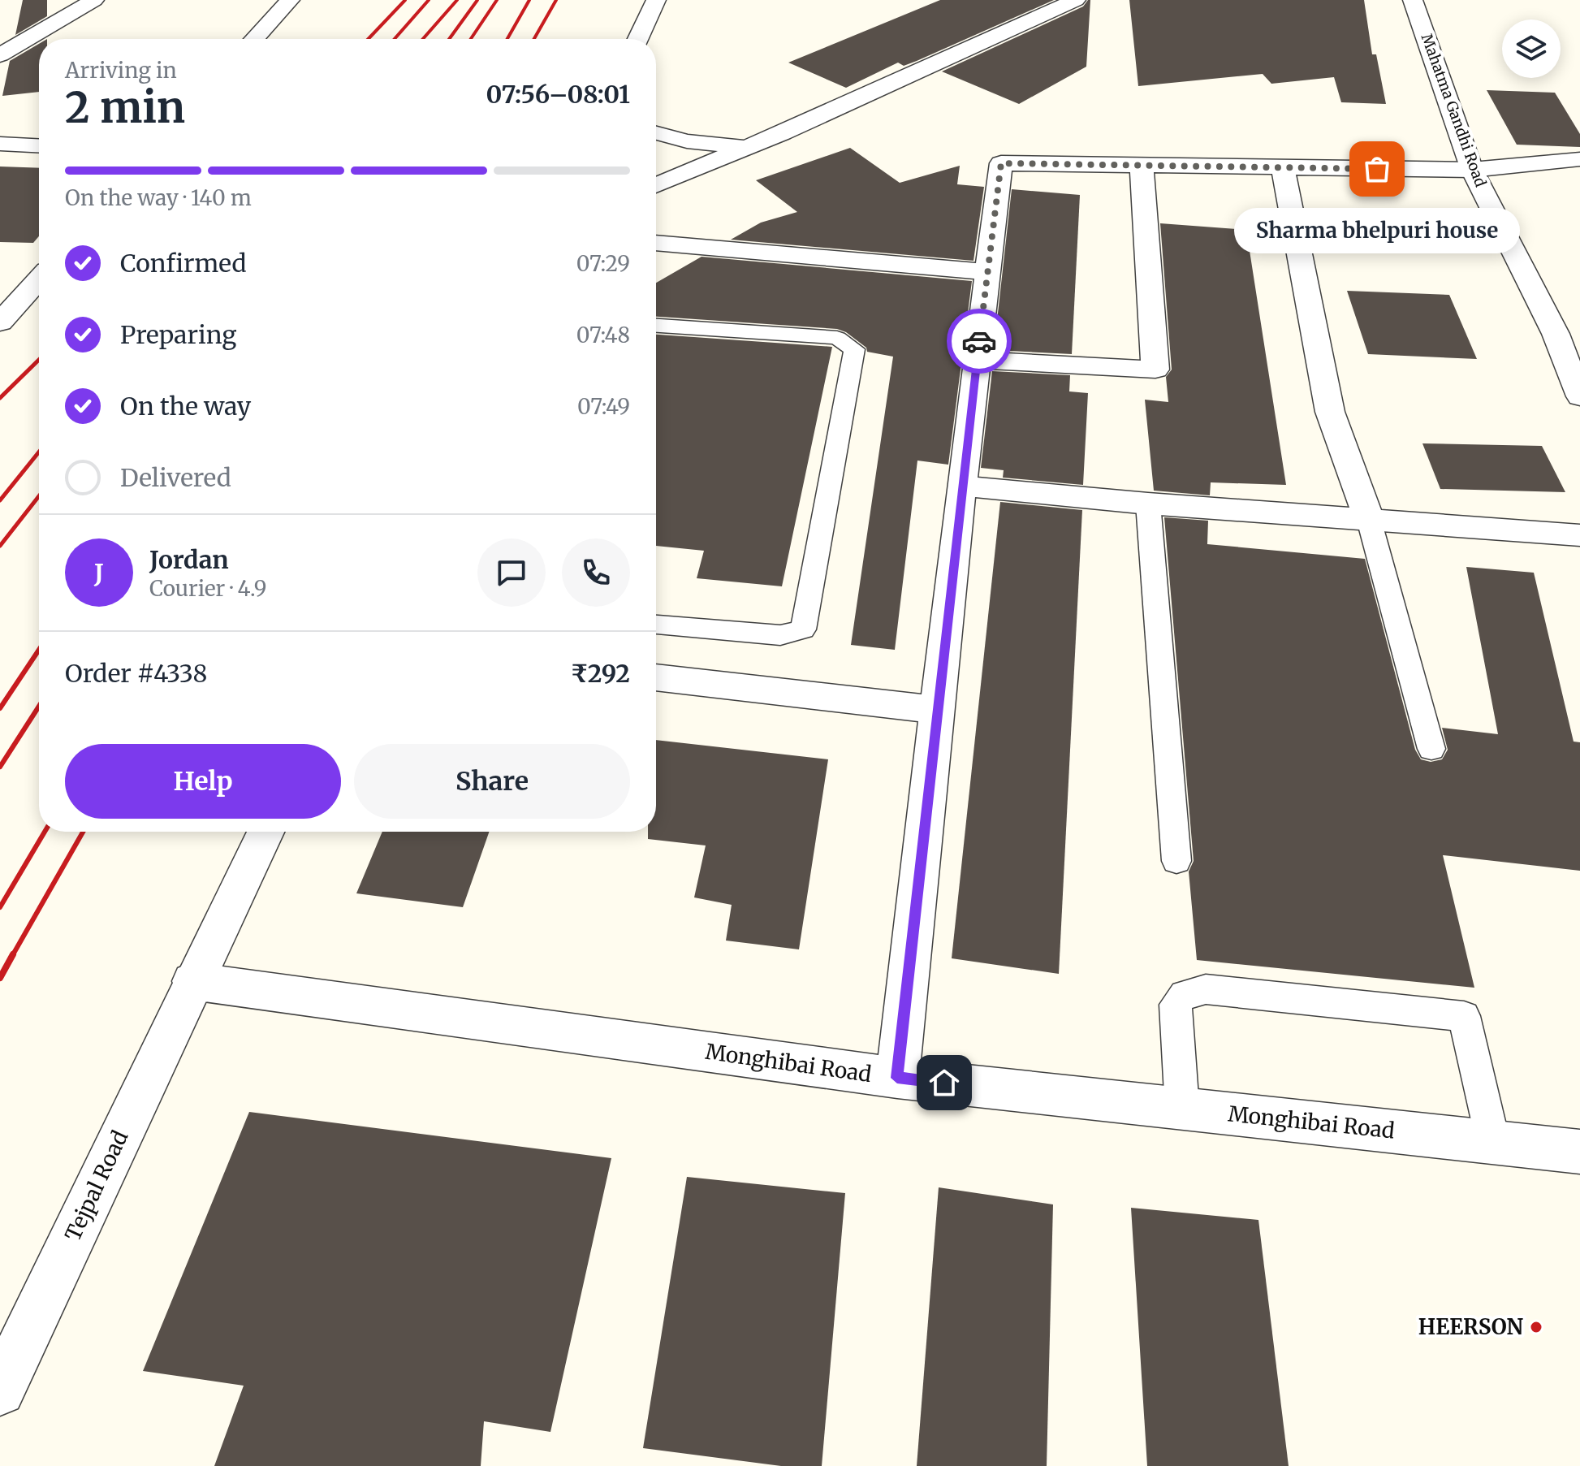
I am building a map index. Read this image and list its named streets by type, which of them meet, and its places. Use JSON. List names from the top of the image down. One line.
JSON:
{"streets":{"street":["Mahatma Gandhi Road","Monghibai Road","Tejpal Road"]},"crossings":[["Monghibai Road","Tejpal Road"]],"places":["Sharma bhelpuri house","HEERSON"],"page":{"heading":["2 min","Arriving in","07:56–08:01"],"panel":["Jordan","Courier · 4.9","Order #4338","₹292"],"bar":"On the way · 140 m","bubble":"Sharma bhelpuri house","list":[["Confirmed","07:29"],["Preparing","07:48"],["On the way","07:49"],"Delivered"],"round":"J","buttons":["Help","Share"]}}
